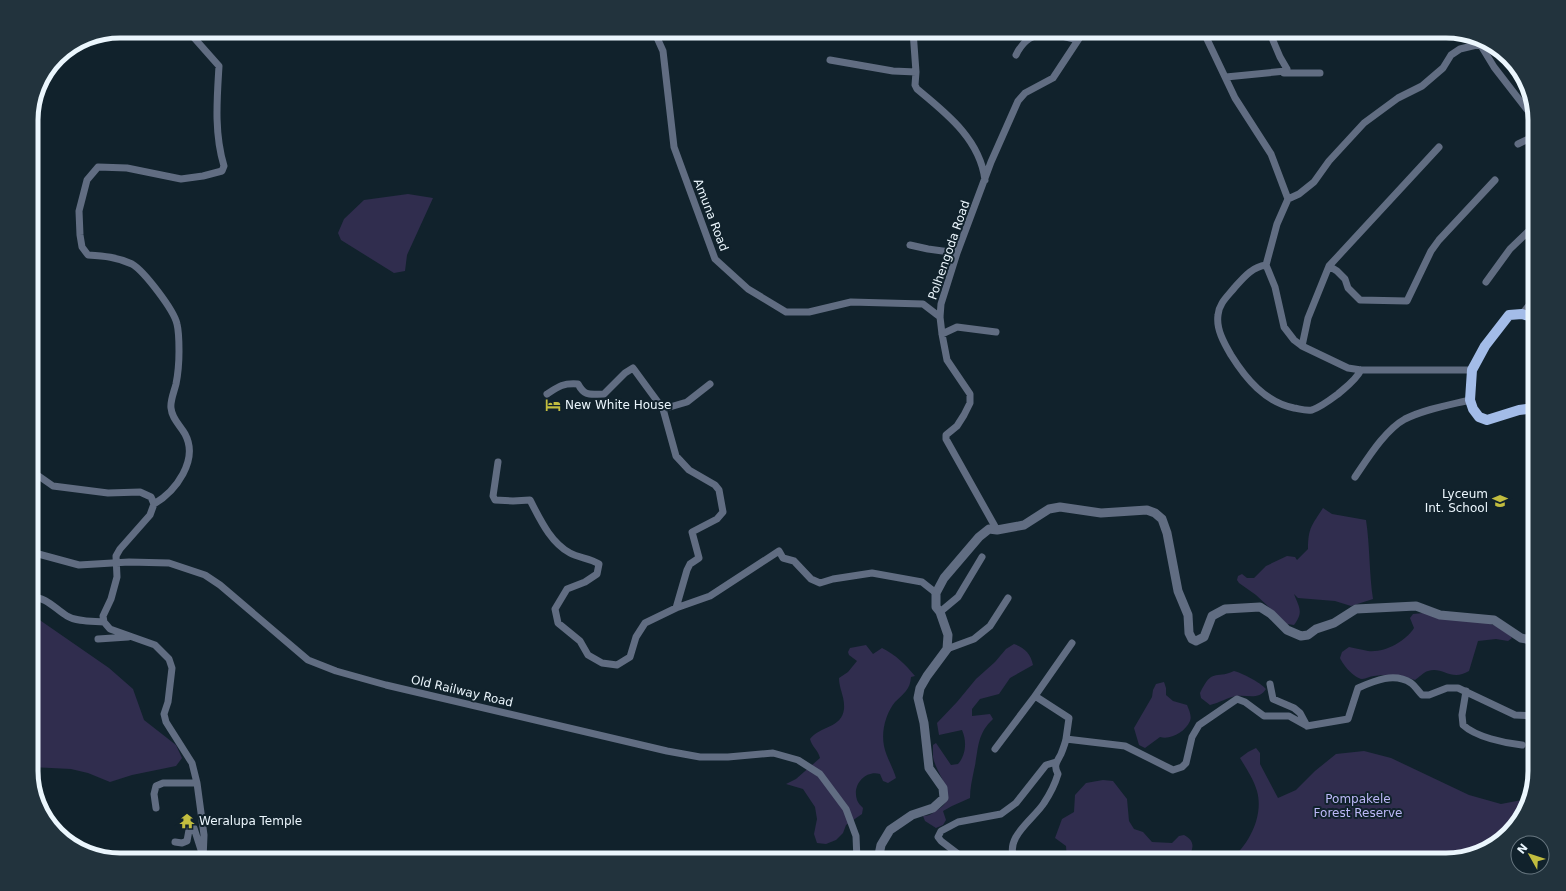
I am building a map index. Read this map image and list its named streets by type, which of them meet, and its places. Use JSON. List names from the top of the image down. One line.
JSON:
{"streets":{"street":["Amuna Road","Polhengoda Road","Old Railway Road"]},"crossings":[["Amuna Road","Polhengoda Road"]],"parks":["Pompakele Forest Reserve"],"places":{"hotel":["New White House"],"school or university":["Lyceum Int. School"],"temple":["Weralupa Temple"]},"north":"top left"}
